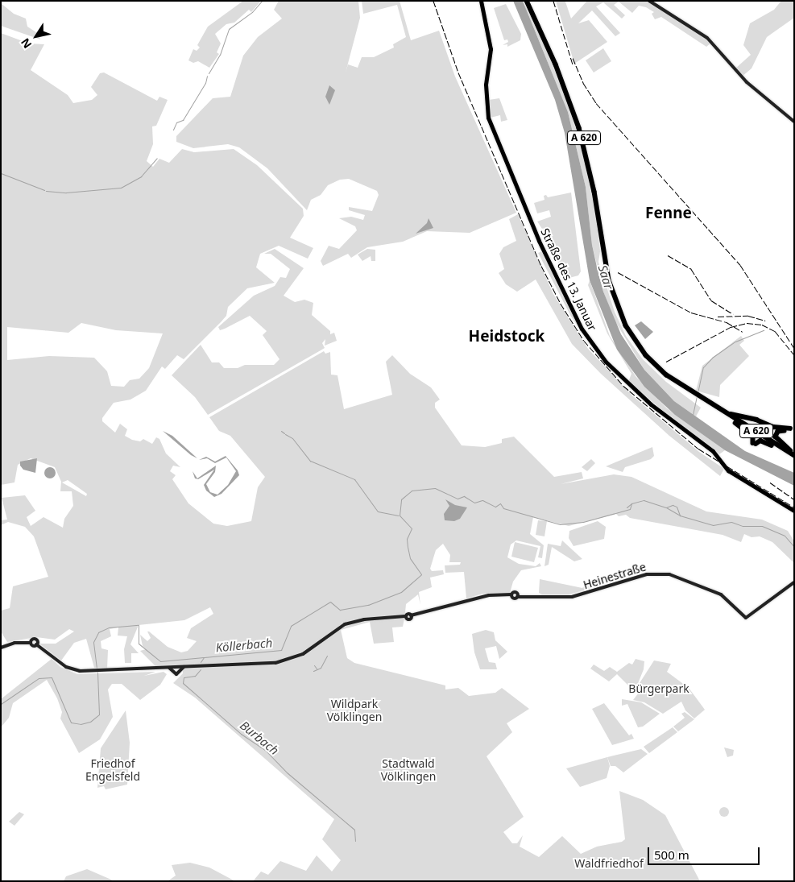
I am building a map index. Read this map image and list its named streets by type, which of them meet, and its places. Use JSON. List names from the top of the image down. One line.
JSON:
{"streets":{"highway":["A 620"],"main road":["Straße des 13. Januar","Heinestraße"]},"districts":["Fenne","Heidstock"],"water":["Saar","Köllerbach","Burbach"],"parks":["Bürgerpark","Wildpark Völklingen","Friedhof Engelsfeld","Stadtwald Völklingen","Waldfriedhof"],"scale_bar":"500 m","north":"bottom left"}
